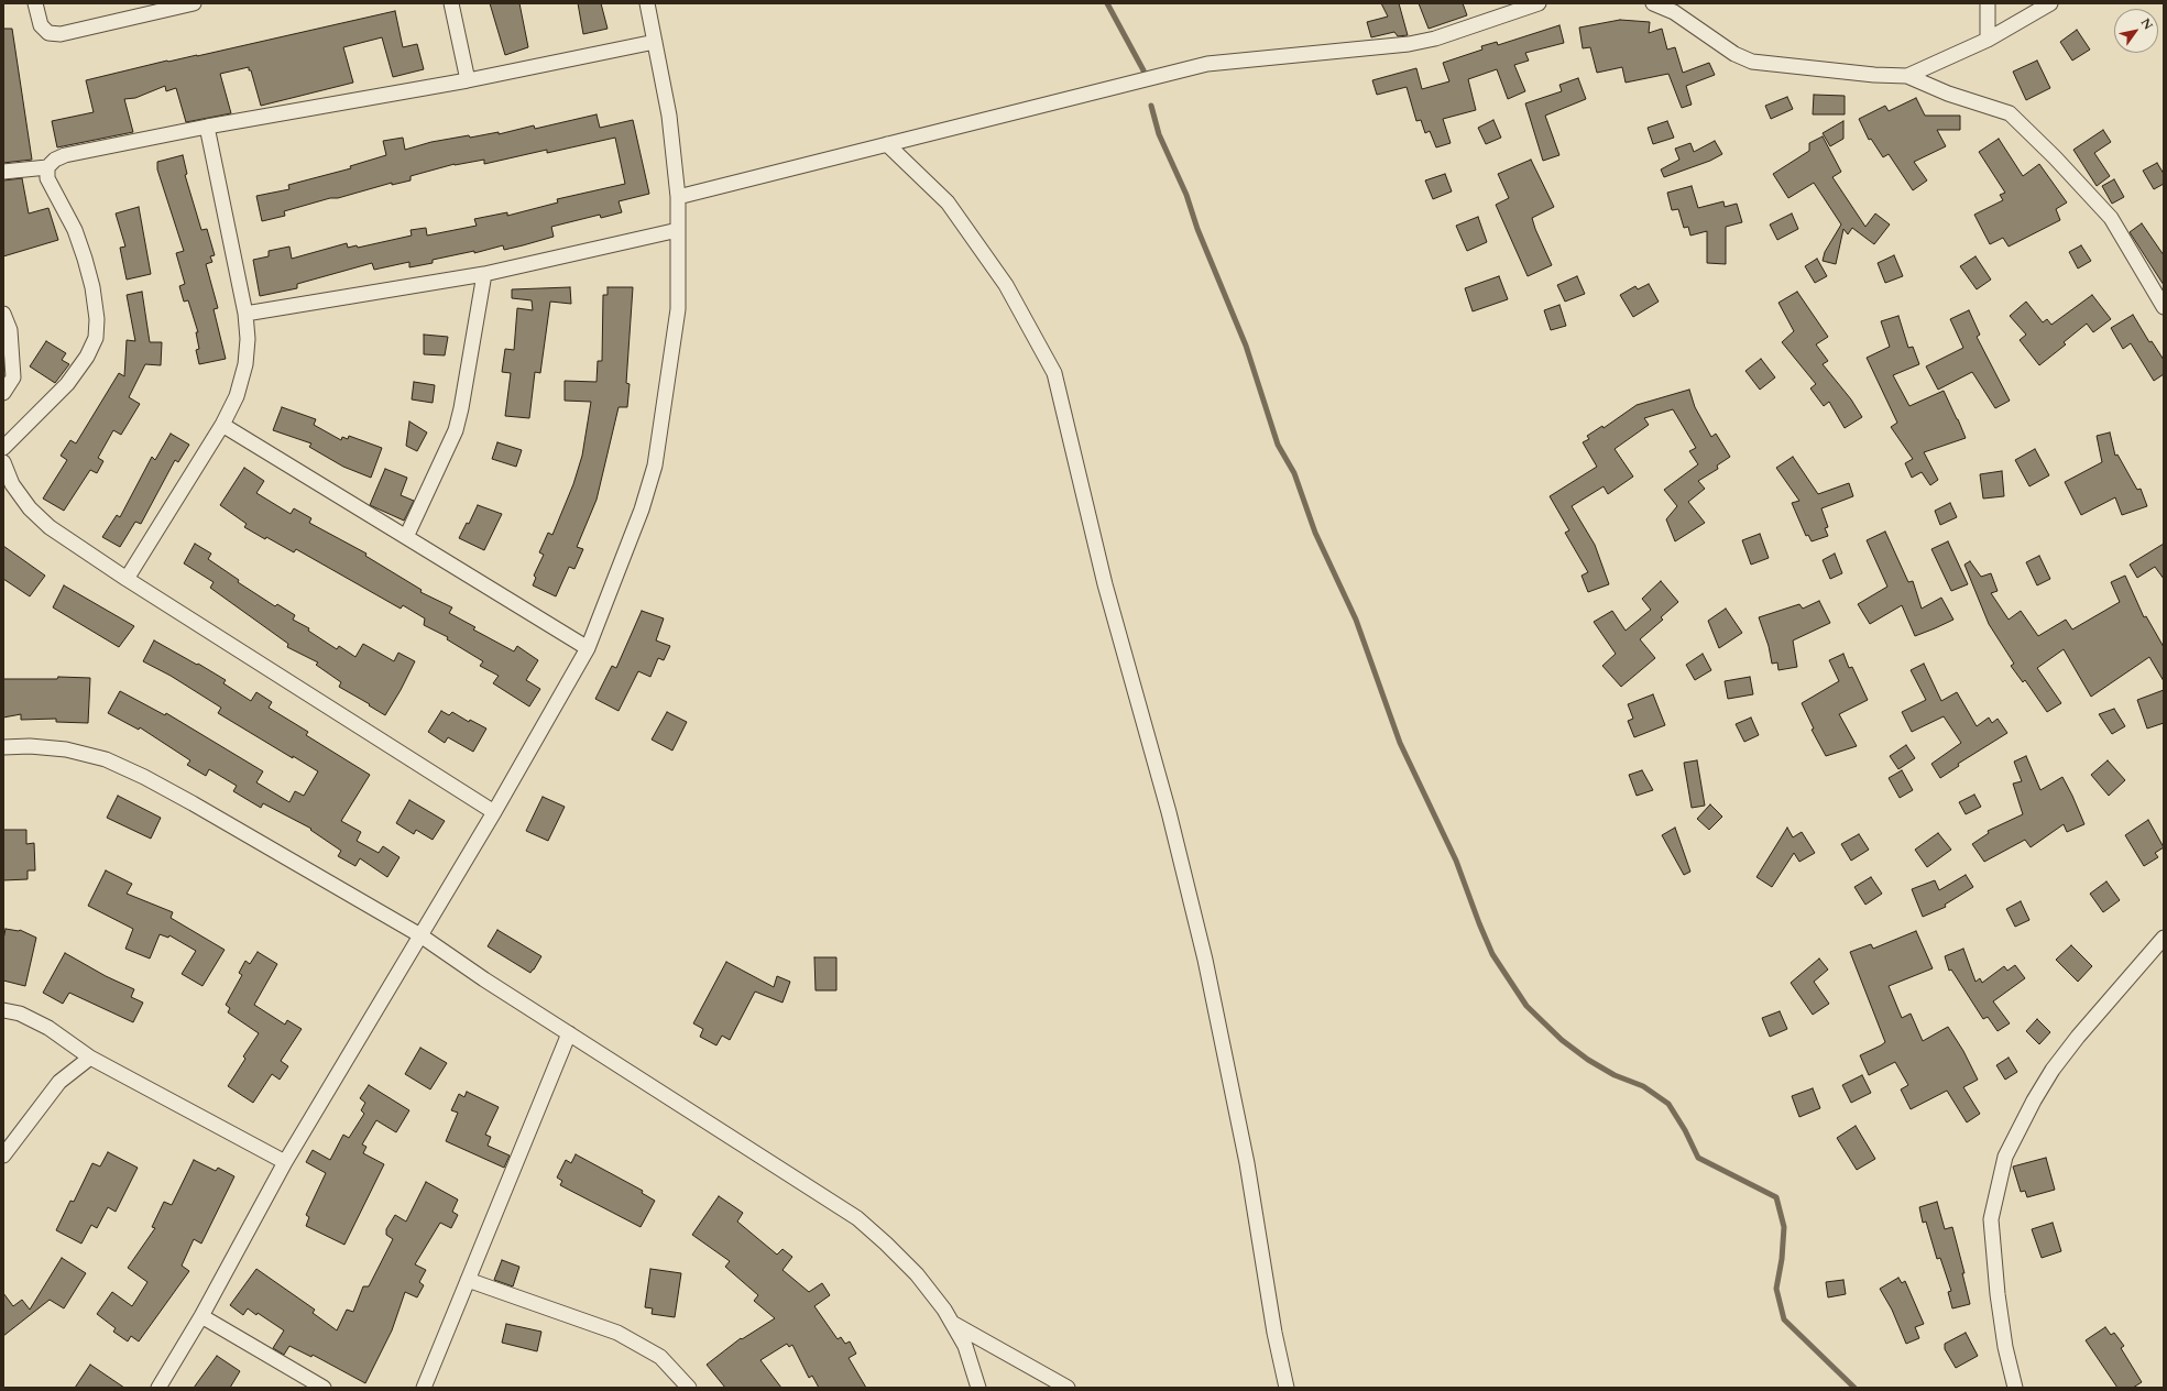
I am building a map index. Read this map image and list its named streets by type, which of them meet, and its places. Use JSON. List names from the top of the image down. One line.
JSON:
{"north":"top right"}
